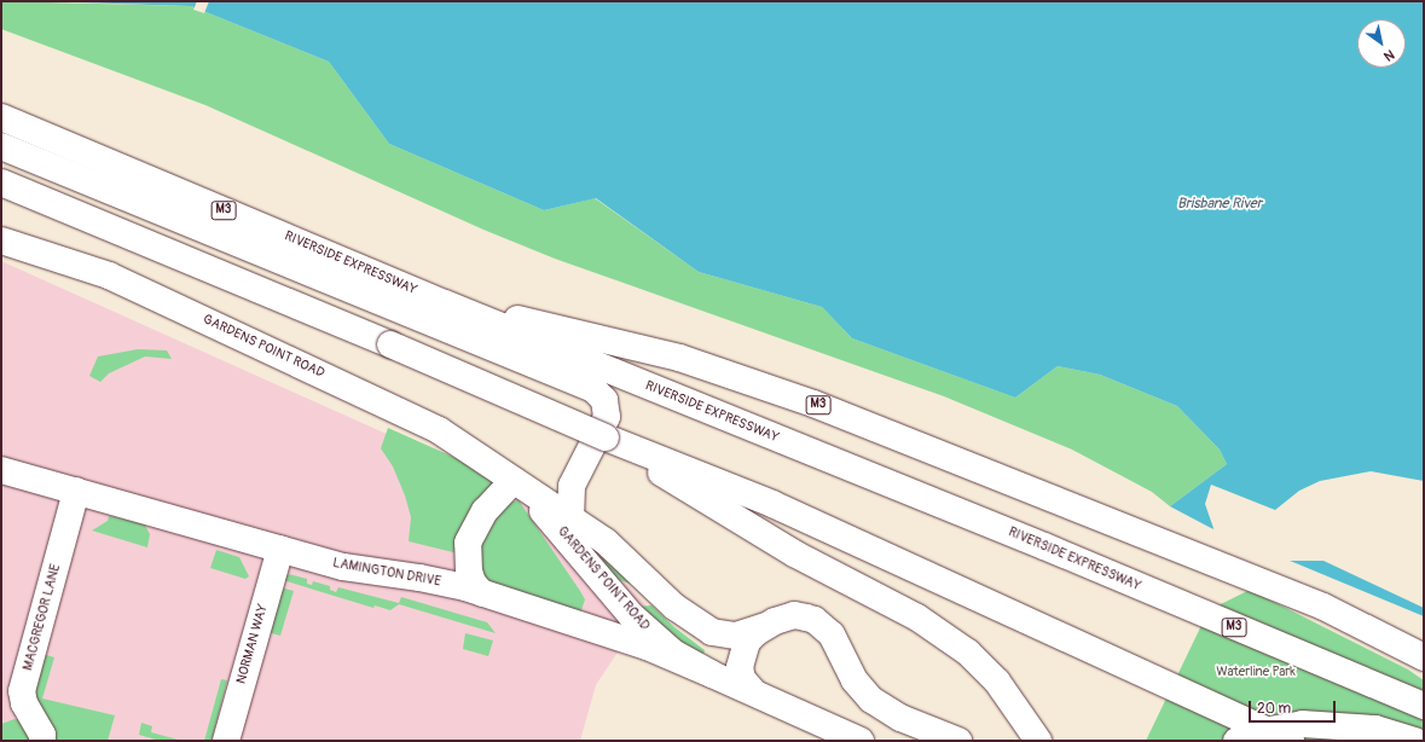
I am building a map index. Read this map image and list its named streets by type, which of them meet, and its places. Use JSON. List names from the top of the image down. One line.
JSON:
{"streets":{"main road":["M3","RIVERSIDE EXPRESSWAY","GARDENS POINT ROAD","LAMINGTON DRIVE","MACGREGOR LANE","NORMAN WAY"]},"crossings":[["M3","RIVERSIDE EXPRESSWAY"],["GARDENS POINT ROAD","LAMINGTON DRIVE"],["LAMINGTON DRIVE","MACGREGOR LANE"],["LAMINGTON DRIVE","NORMAN WAY"]],"water":["Brisbane River"],"parks":["Waterline Park"],"scale_bar":"20 m","north":"bottom right"}
